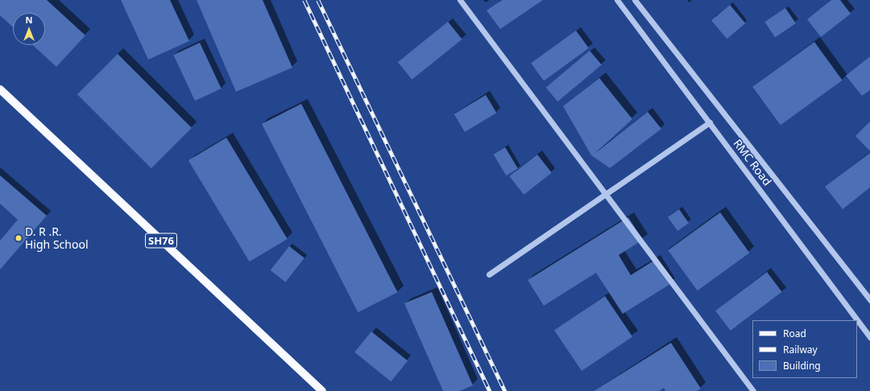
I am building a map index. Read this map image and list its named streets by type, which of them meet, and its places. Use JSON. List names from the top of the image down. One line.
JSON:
{"streets":{"main road":["SH76"],"street":["RMC Road"]},"places":["D. R .R. High School"],"legend":["Road","Railway","Building"],"north":"top"}
